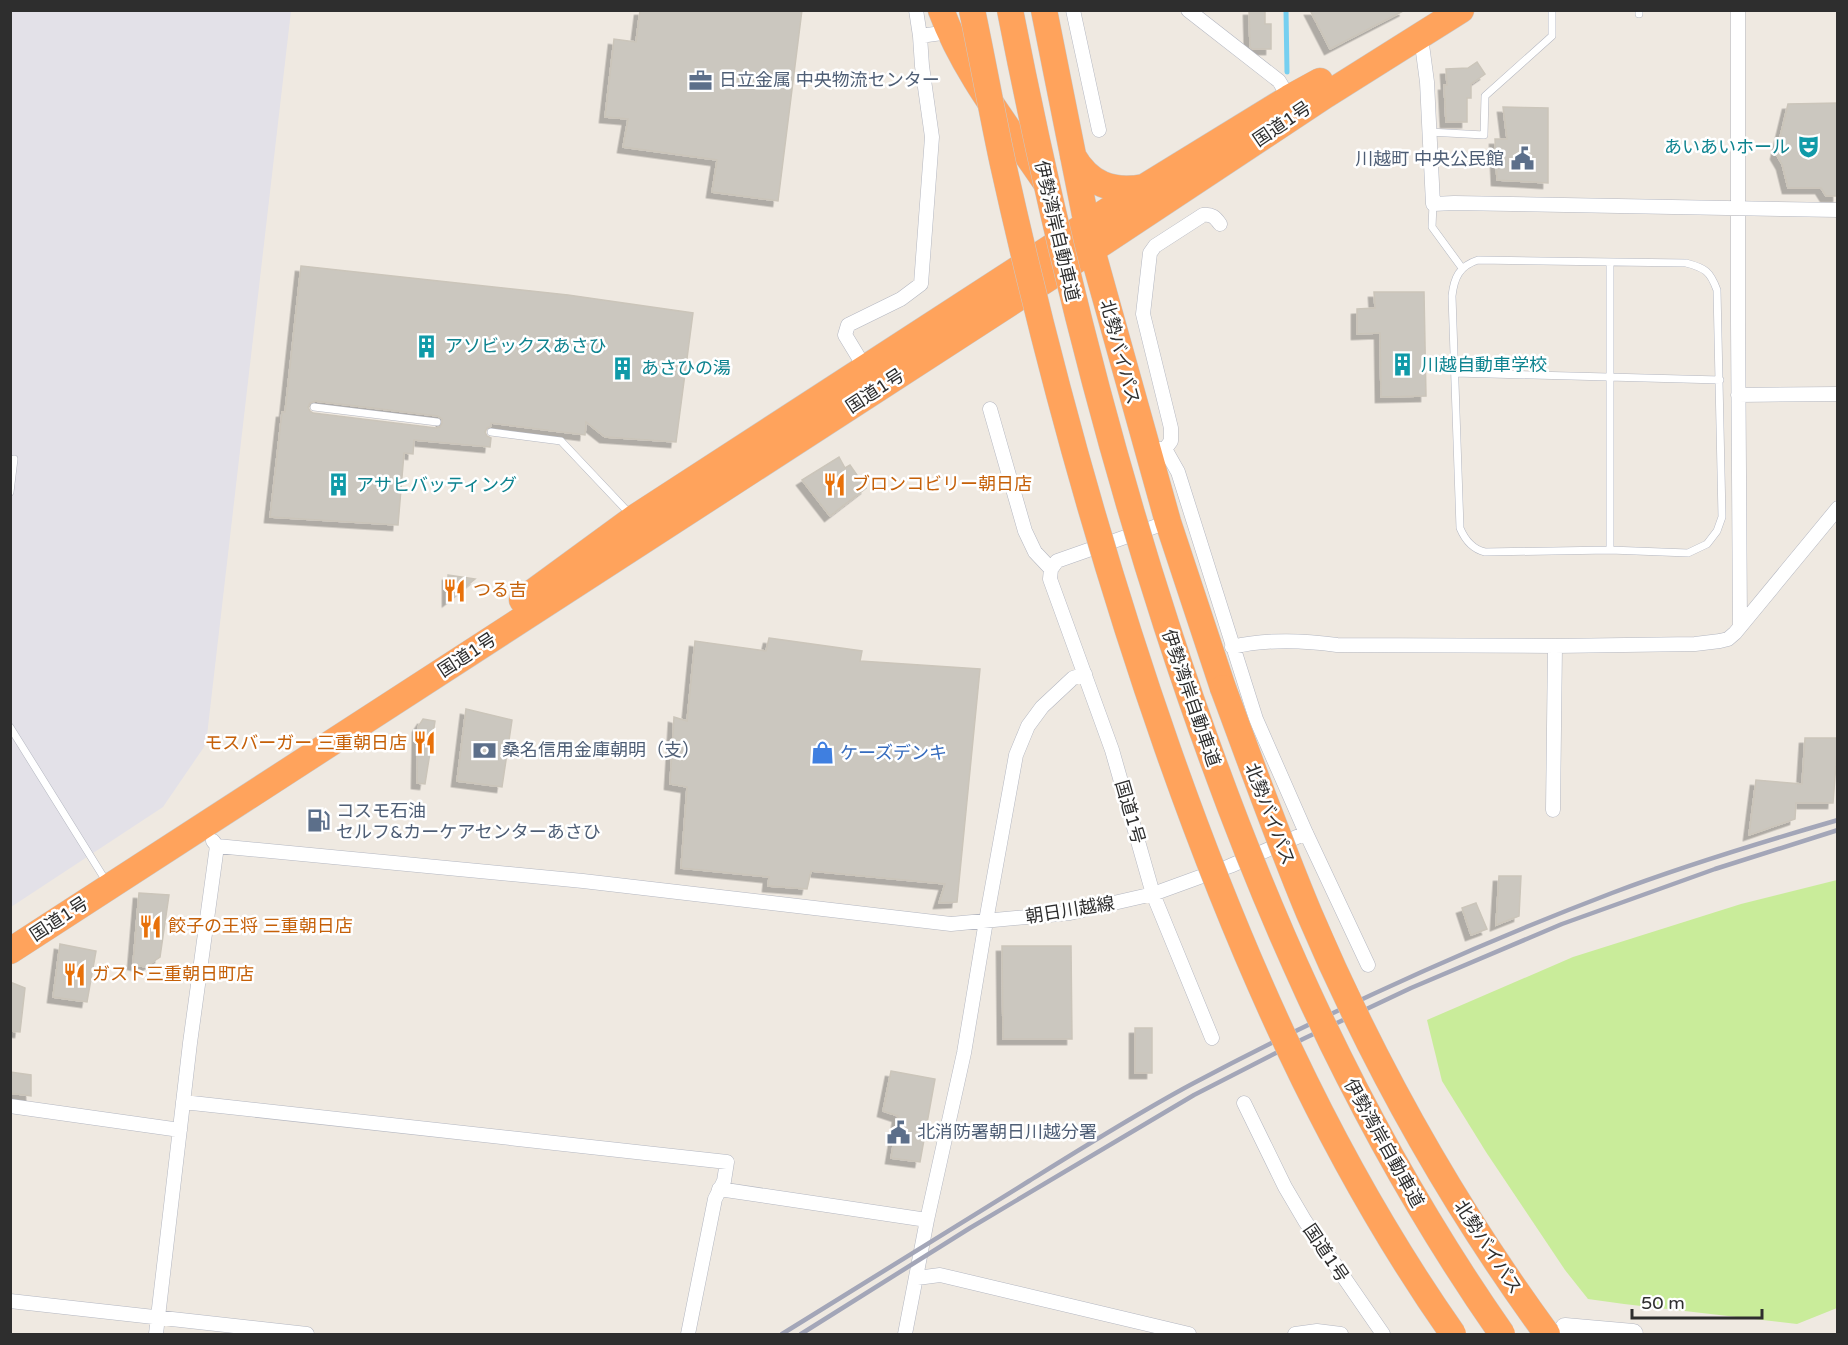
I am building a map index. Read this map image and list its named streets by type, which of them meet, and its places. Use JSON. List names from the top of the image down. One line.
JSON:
{"streets":{"highway":["国道1号","伊勢湾岸自動車道","北勢バイパス"],"street":["朝日川越線"]},"crossings":[["国道1号","北勢バイパス"],["国道1号","朝日川越線"],["伊勢湾岸自動車道","北勢バイパス"]],"places":{"office":["日立金属 中央物流センター"],"theatre":["あいあいホール"],"public building":["川越町 中央公民館","北消防署朝日川越分署"],"building":["アソビックスあさひ","川越自動車学校","あさひの湯","アサヒバッティング"],"restaurant":["ブロンコビリー朝日店","つる吉","モスバーガー 三重朝日店","餃子の王将 三重朝日店","ガスト三重朝日町店"],"bank":["桑名信用金庫朝明（支）"],"shop":["ケーズデンキ"],"fuel station":["コスモ石油 セルフ&カーケアセンターあさひ"]},"scale_bar":"50 m"}
